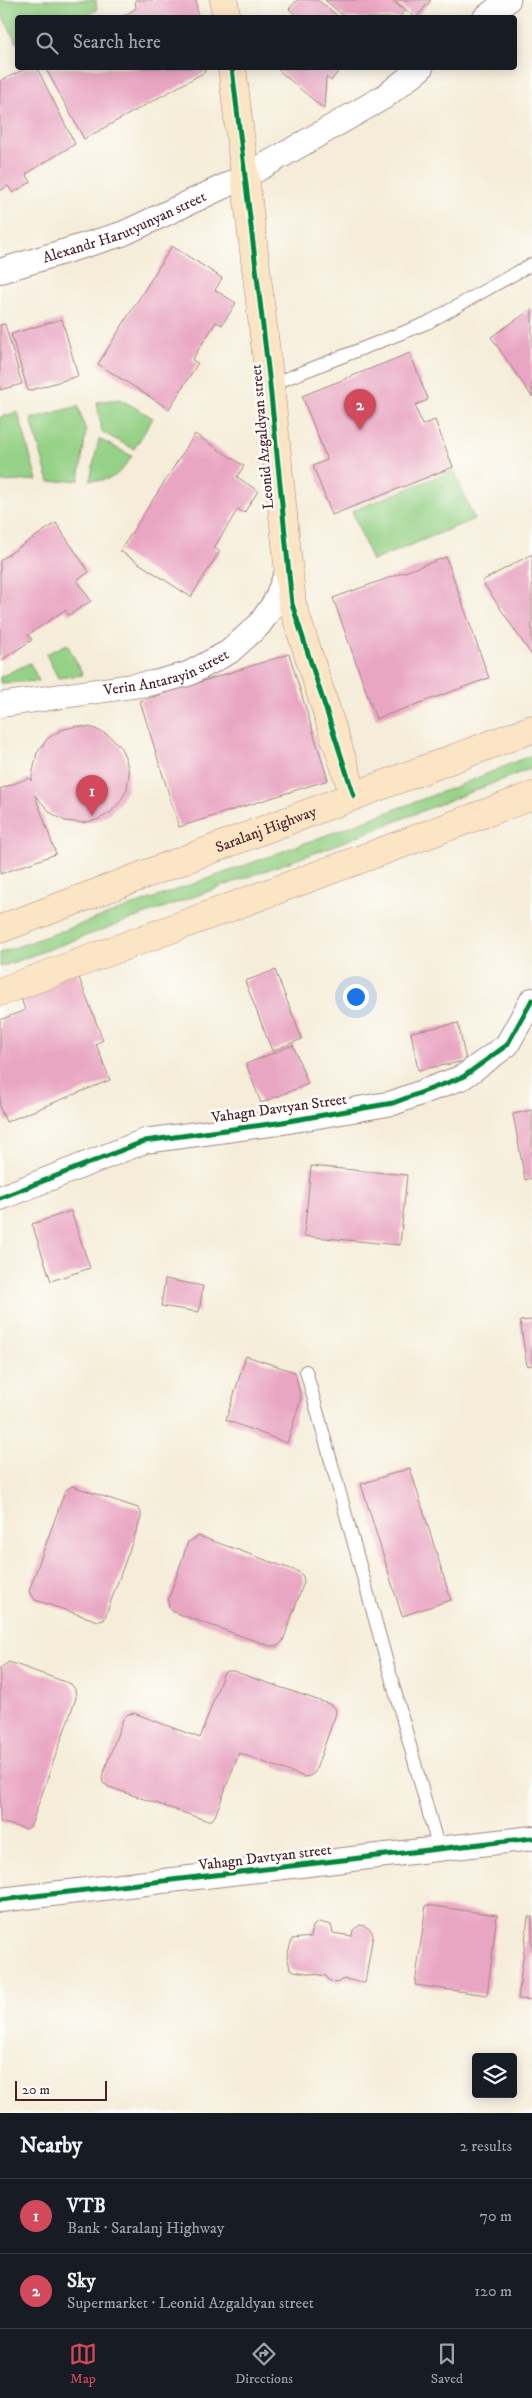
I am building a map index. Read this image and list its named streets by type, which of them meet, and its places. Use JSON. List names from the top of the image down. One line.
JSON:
{"streets":{"main road":["Leonid Azgaldyan street","Saralanj Highway"],"street":["Alexandr Harutyunyan street","Verin Antarayin street","Vahagn Davtyan Street","Vahagn Davtyan street"]},"crossings":[["Alexandr Harutyunyan street","Leonid Azgaldyan street"],["Leonid Azgaldyan street","Verin Antarayin street"],["Leonid Azgaldyan street","Saralanj Highway"]],"scale_bar":"20 m","page":{"search":"Search here","pins":["2","1"],"scale":"20 m","heading":["Nearby","2 results"],"list":[{"mark":"1","name":"VTB","note":"Bank · Saralanj Highway","value":"70 m"},{"mark":"2","name":"Sky","note":"Supermarket · Leonid Azgaldyan street","value":"120 m"}],"nav":["Map","Directions","Saved"]}}
